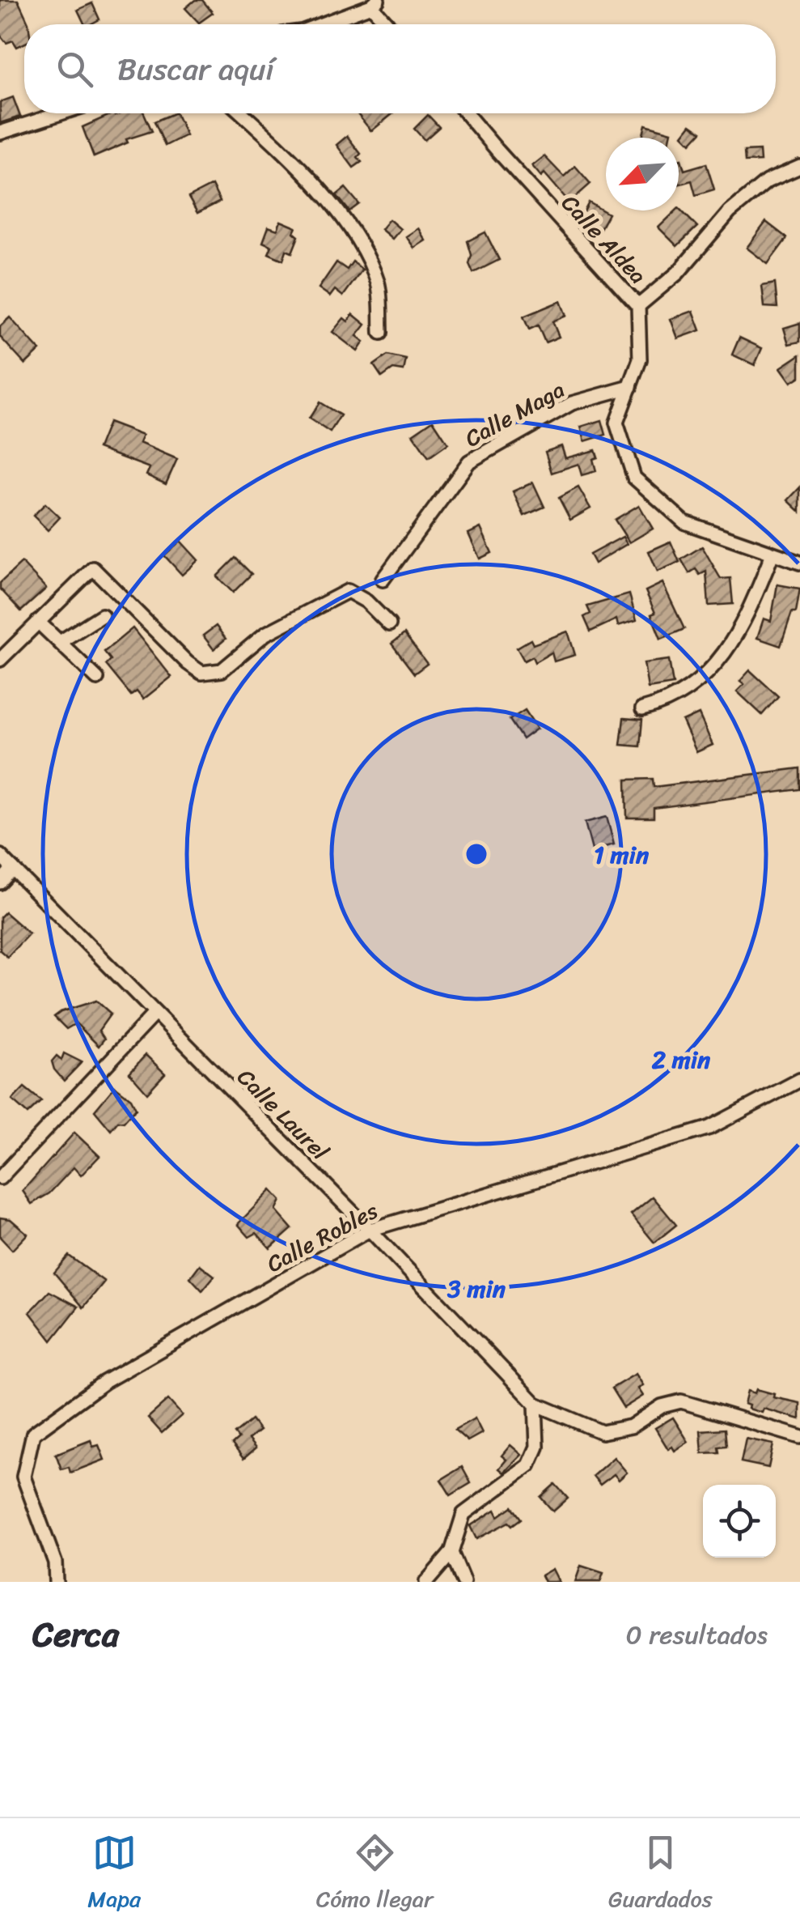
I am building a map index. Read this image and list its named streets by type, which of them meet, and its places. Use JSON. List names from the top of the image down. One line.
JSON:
{"streets":{"street":["Calle Aldea","Calle Maga","Calle Laurel","Calle Robles"]},"crossings":[["Calle Aldea","Calle Maga"],["Calle Laurel","Calle Robles"]],"north":"bottom left","page":{"search":"Buscar aquí","heading":["Cerca","0 resultados"],"nav":["Mapa","Cómo llegar","Guardados"]},"rings":["1 min","2 min","3 min"]}
